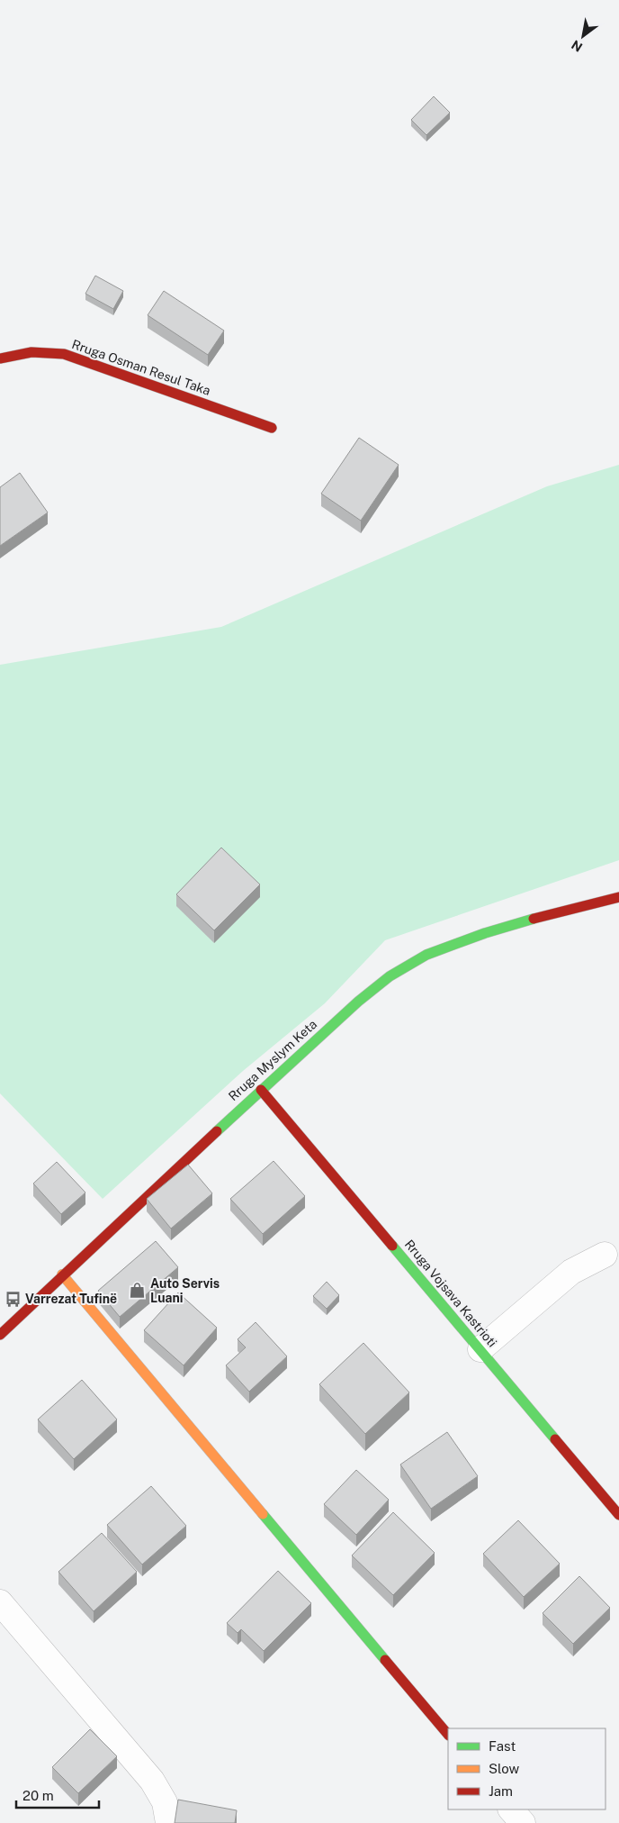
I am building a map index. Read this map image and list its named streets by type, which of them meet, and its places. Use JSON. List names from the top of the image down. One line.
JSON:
{"streets":{"street":["Rruga Osman Resul Taka","Rruga Myslym Keta","Rruga Vojsava Kastrioti"]},"crossings":[["Rruga Myslym Keta","Rruga Vojsava Kastrioti"]],"places":{"shop":["Auto Servis Luani"],"bus stop":["Varrezat Tufinë"]},"legend":["Fast","Slow","Jam"],"scale_bar":"20 m","north":"bottom left"}
